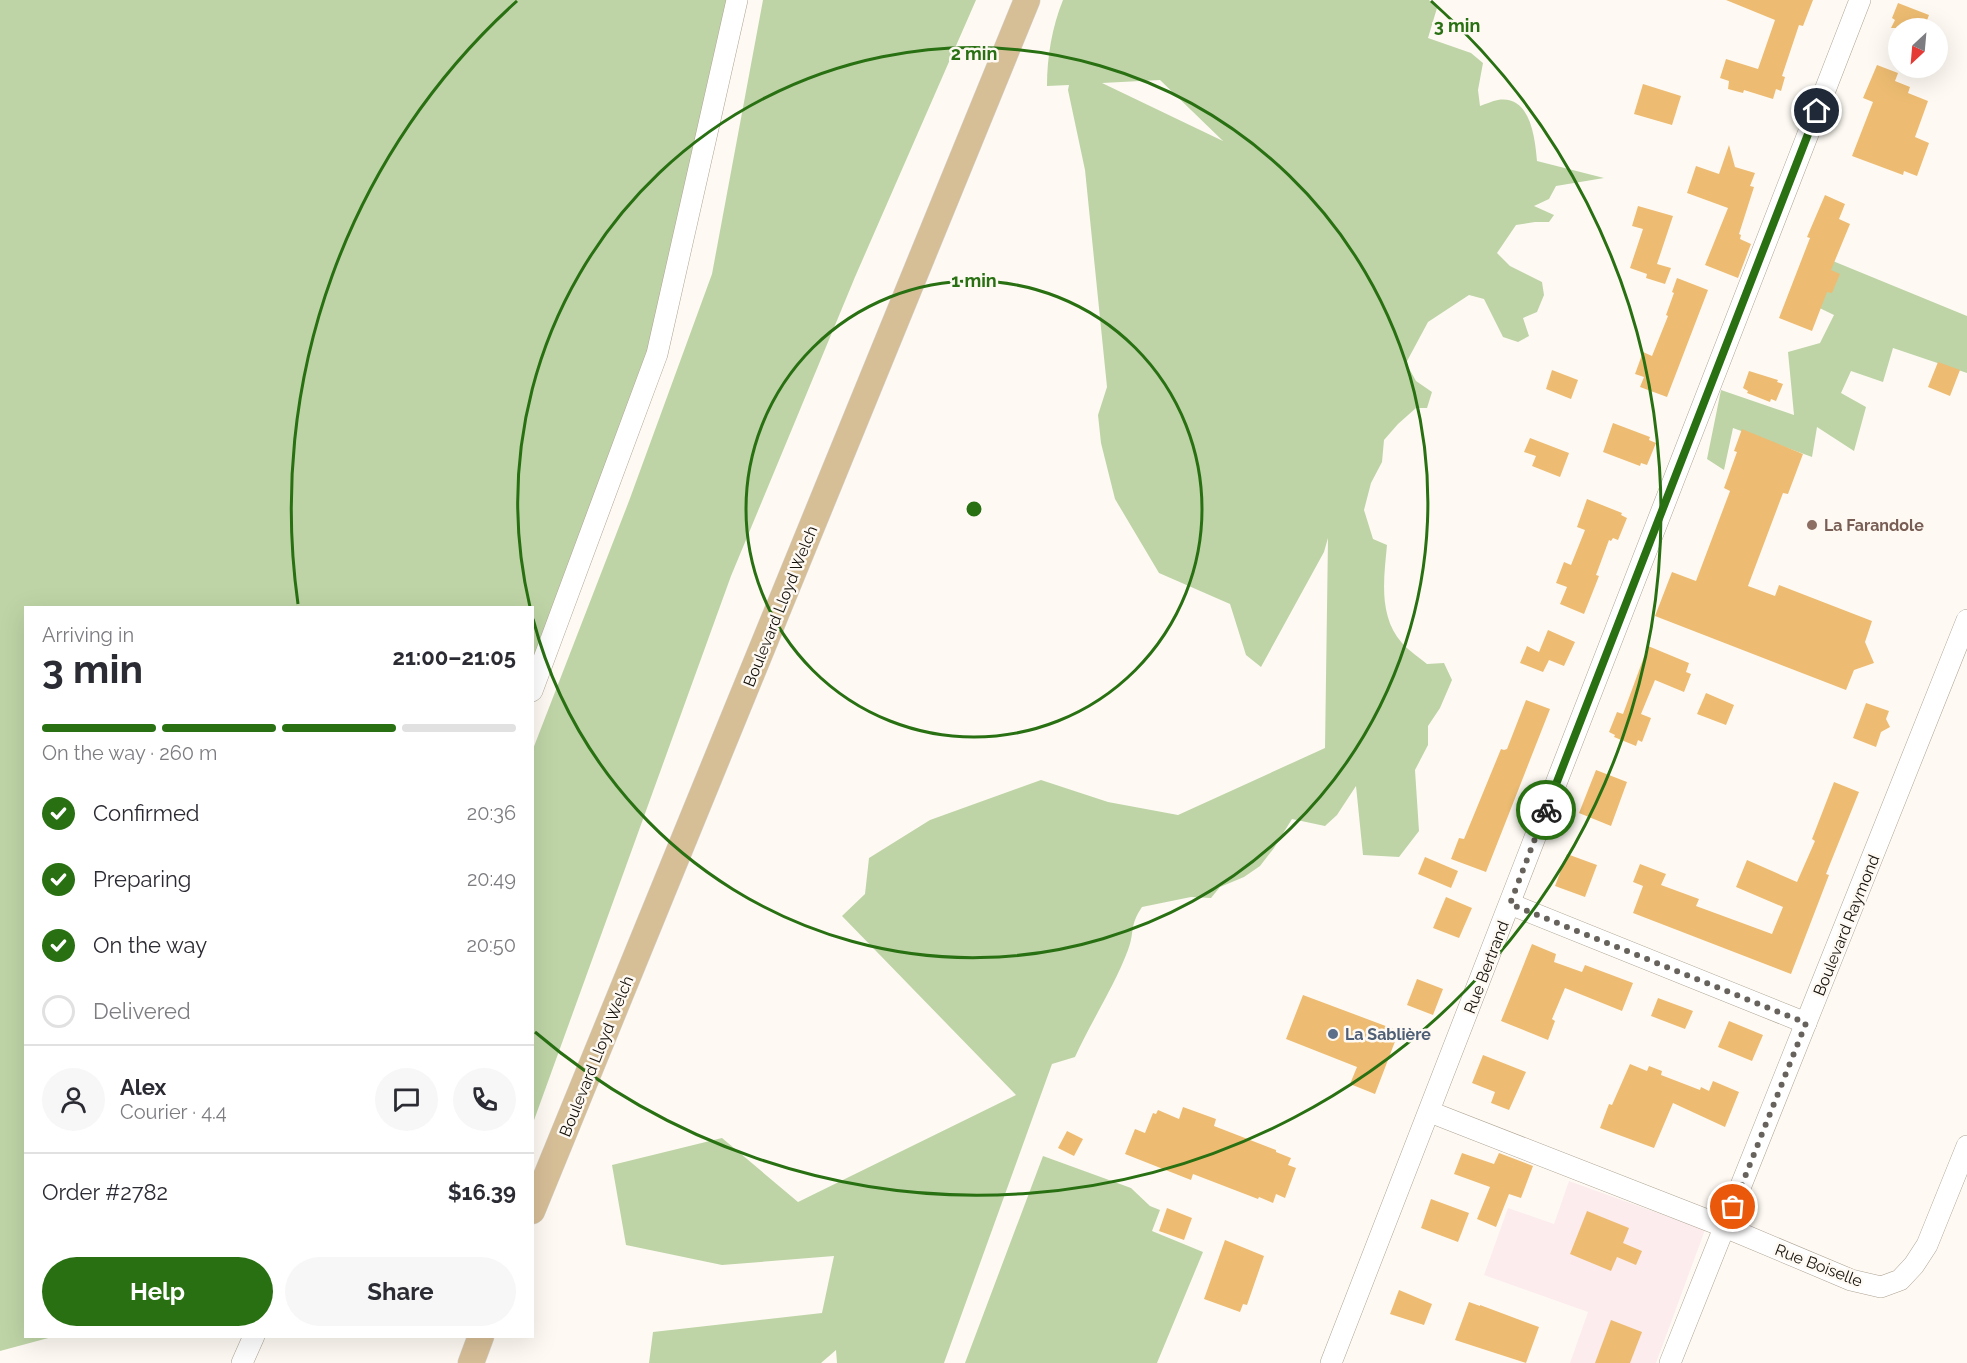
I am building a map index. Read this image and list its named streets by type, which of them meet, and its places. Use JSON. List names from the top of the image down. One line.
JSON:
{"streets":{"main road":["Boulevard Lloyd Welch"],"street":["Boulevard Raymond","Rue Bertrand","Rue Boiselle"]},"crossings":[["Boulevard Raymond","Rue Boiselle"],["Rue Bertrand","Rue Boiselle"]],"places":["La Farandole","La Sablière"],"north":"bottom left","page":{"heading":["3 min","Arriving in","21:00–21:05"],"panel":["Alex","Courier · 4.4","Order #2782","$16.39"],"bar":"On the way · 260 m","list":[["Confirmed","20:36"],["Preparing","20:49"],["On the way","20:50"],"Delivered"],"buttons":["Help","Share"]},"rings":["3 min","2 min","1 min"]}
